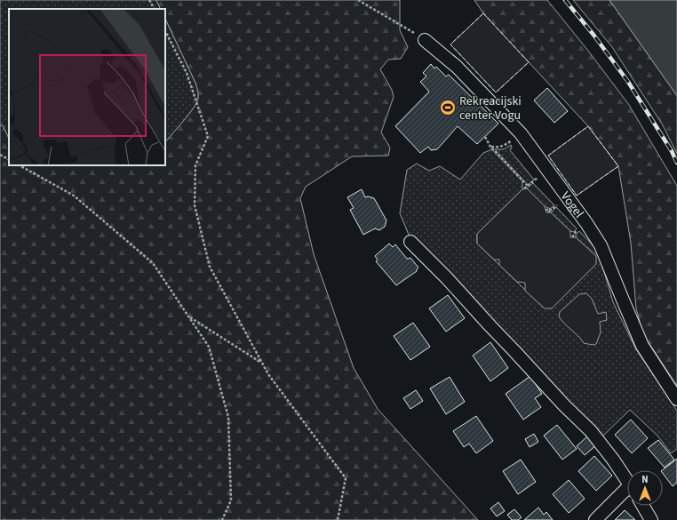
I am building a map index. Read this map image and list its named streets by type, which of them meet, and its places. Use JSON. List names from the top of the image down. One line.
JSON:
{"streets":{"street":["Vogel"]},"places":{"sports":["Rekreacijski center Vogu"]},"north":"top"}
